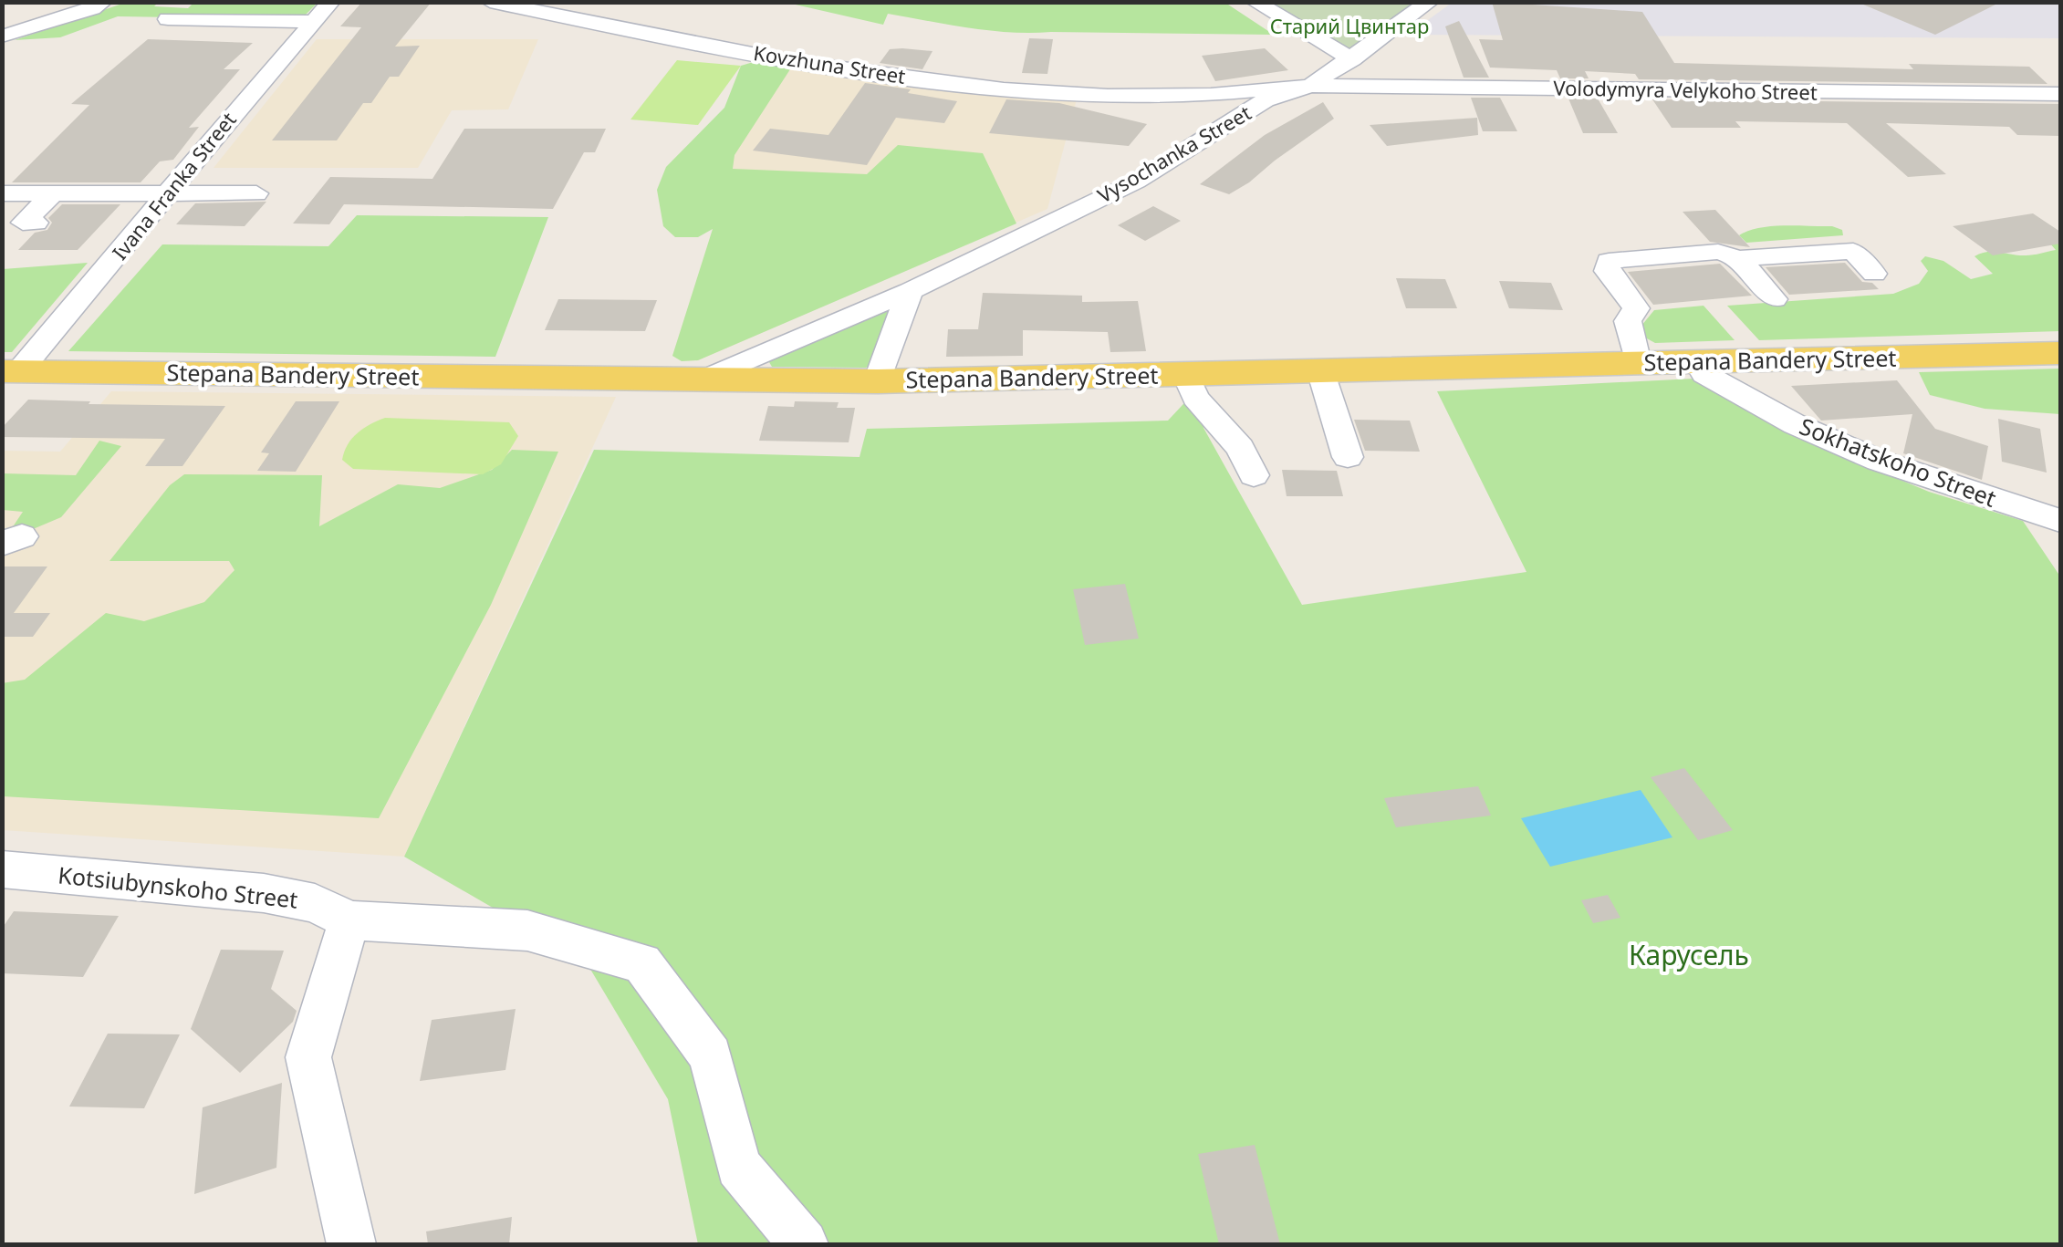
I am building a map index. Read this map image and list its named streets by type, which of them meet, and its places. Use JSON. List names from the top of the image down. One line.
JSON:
{"streets":{"main road":["Stepana Bandery Street"],"street":["Kovzhuna Street","Volodymyra Velykoho Street","Vysochanka Street","Ivana Franka Street","Sokhatskoho Street","Kotsiubynskoho Street"]},"crossings":[["Kovzhuna Street","Volodymyra Velykoho Street"],["Kovzhuna Street","Vysochanka Street"],["Volodymyra Velykoho Street","Vysochanka Street"],["Vysochanka Street","Stepana Bandery Street"],["Ivana Franka Street","Stepana Bandery Street"],["Stepana Bandery Street","Sokhatskoho Street"]],"parks":["Старий Цвинтар","Карусель"]}
